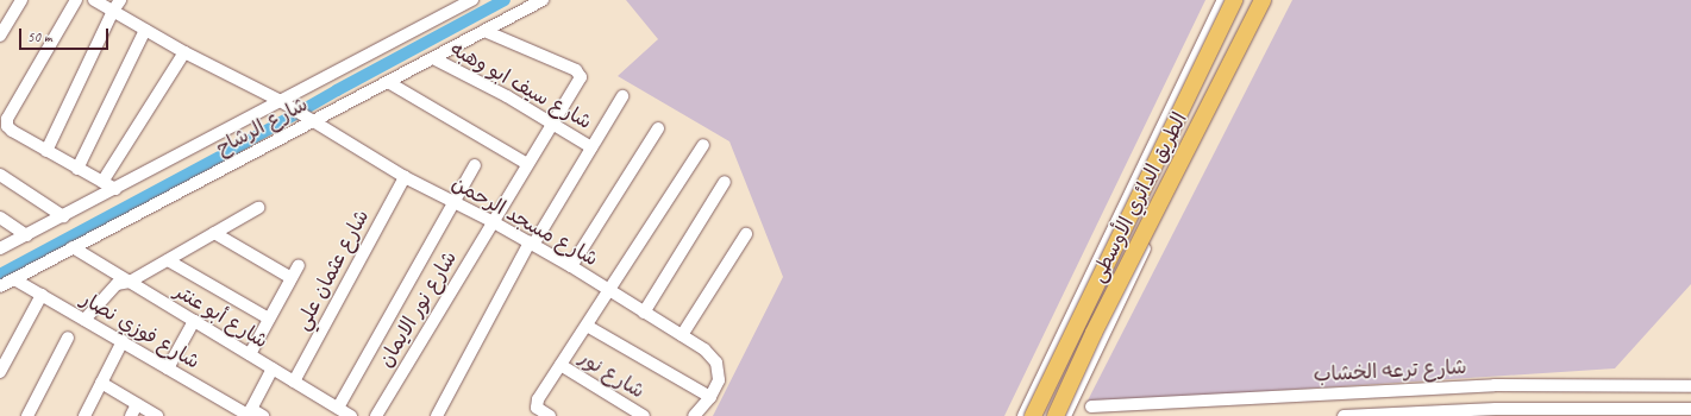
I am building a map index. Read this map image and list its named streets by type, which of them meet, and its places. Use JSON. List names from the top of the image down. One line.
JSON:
{"streets":{"highway":["الطريق الدائري الأوسطى"],"street":["شارع سيف ابو وهبه","شارع الرشاح","شارع مسجد الرحمن","شارع عثمان علي","شارع نور الايمان","شارع أبو عنتر","شارع فوزي نصار","شارع ترعه الخشاب","شارع نور"]},"crossings":[["شارع سيف ابو وهبه","شارع الرشاح"],["شارع سيف ابو وهبه","شارع نور الايمان"],["شارع الرشاح","شارع مسجد الرحمن"],["شارع الرشاح","شارع نور الايمان"],["شارع الرشاح","شارع أبو عنتر"],["شارع الرشاح","شارع فوزي نصار"],["شارع مسجد الرحمن","شارع عثمان علي"],["شارع مسجد الرحمن","شارع نور الايمان"],["شارع عثمان علي","شارع أبو عنتر"]],"scale_bar":"50 m"}
